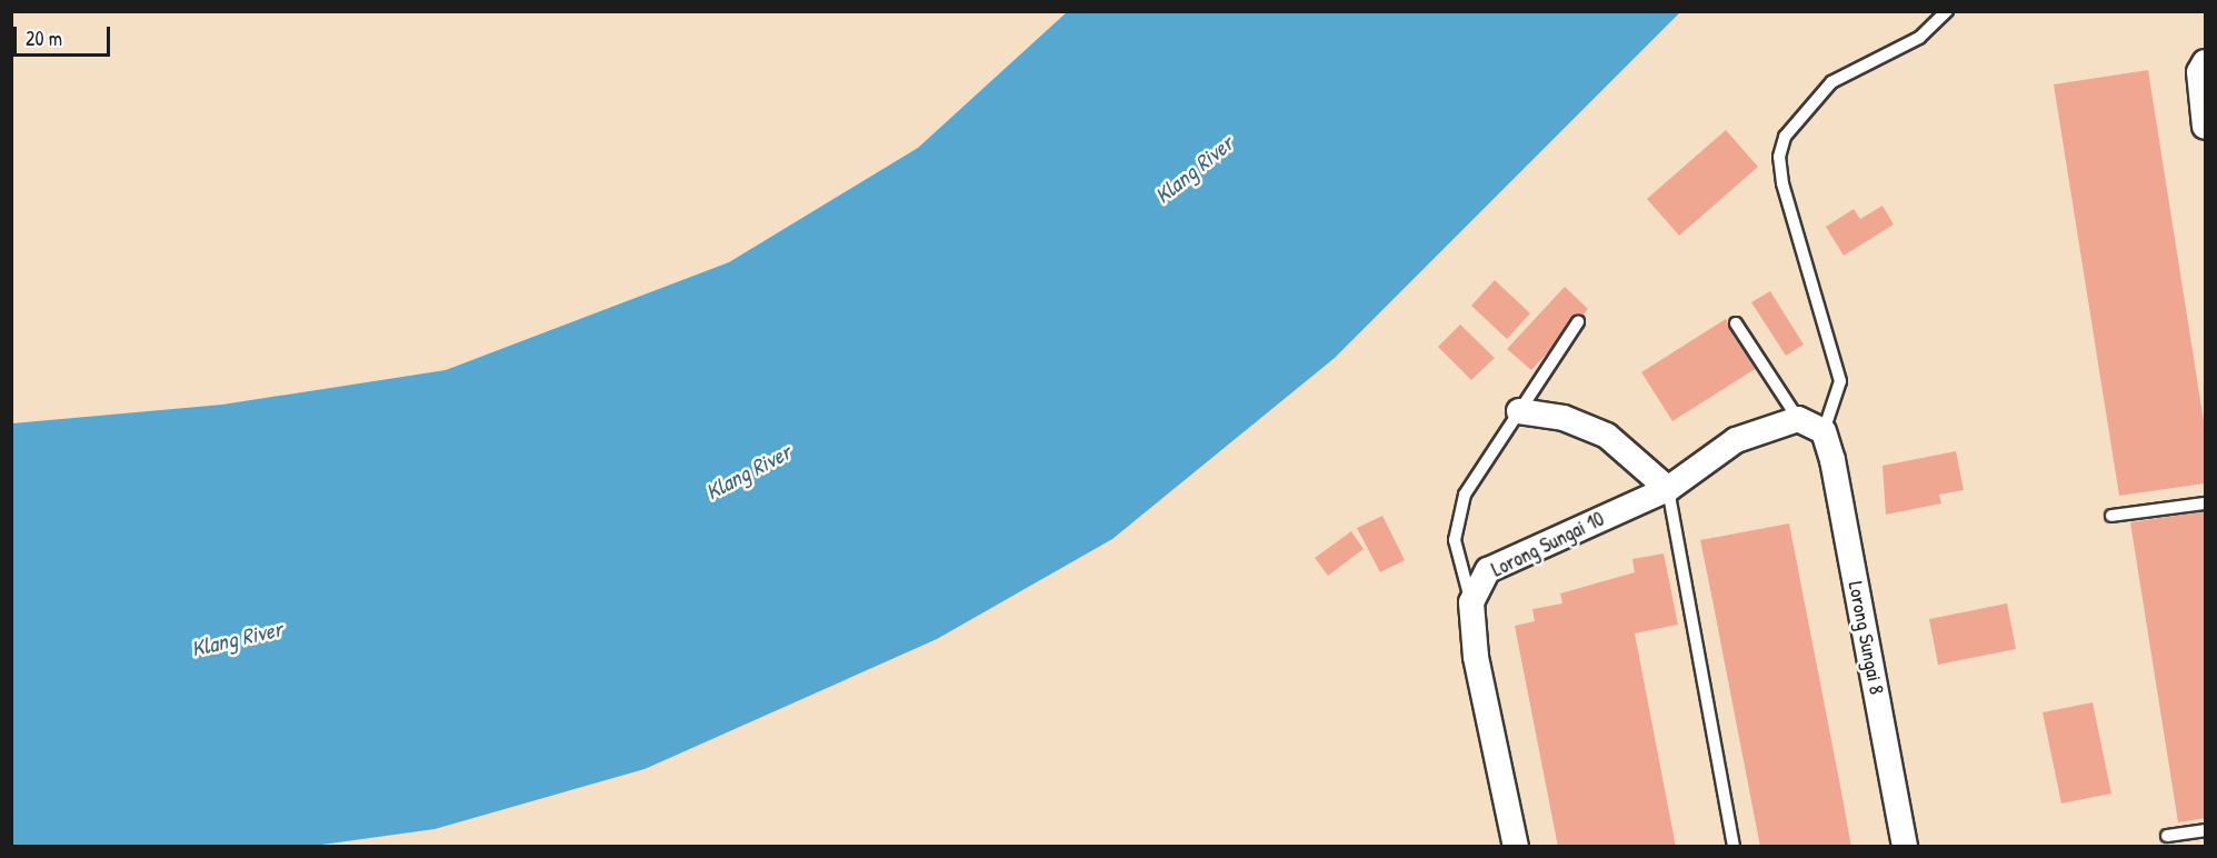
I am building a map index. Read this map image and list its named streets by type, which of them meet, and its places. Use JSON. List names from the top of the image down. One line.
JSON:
{"streets":{"street":["Lorong Sungai 10","Lorong Sungai 8"]},"water":["Klang River"],"scale_bar":"20 m"}
